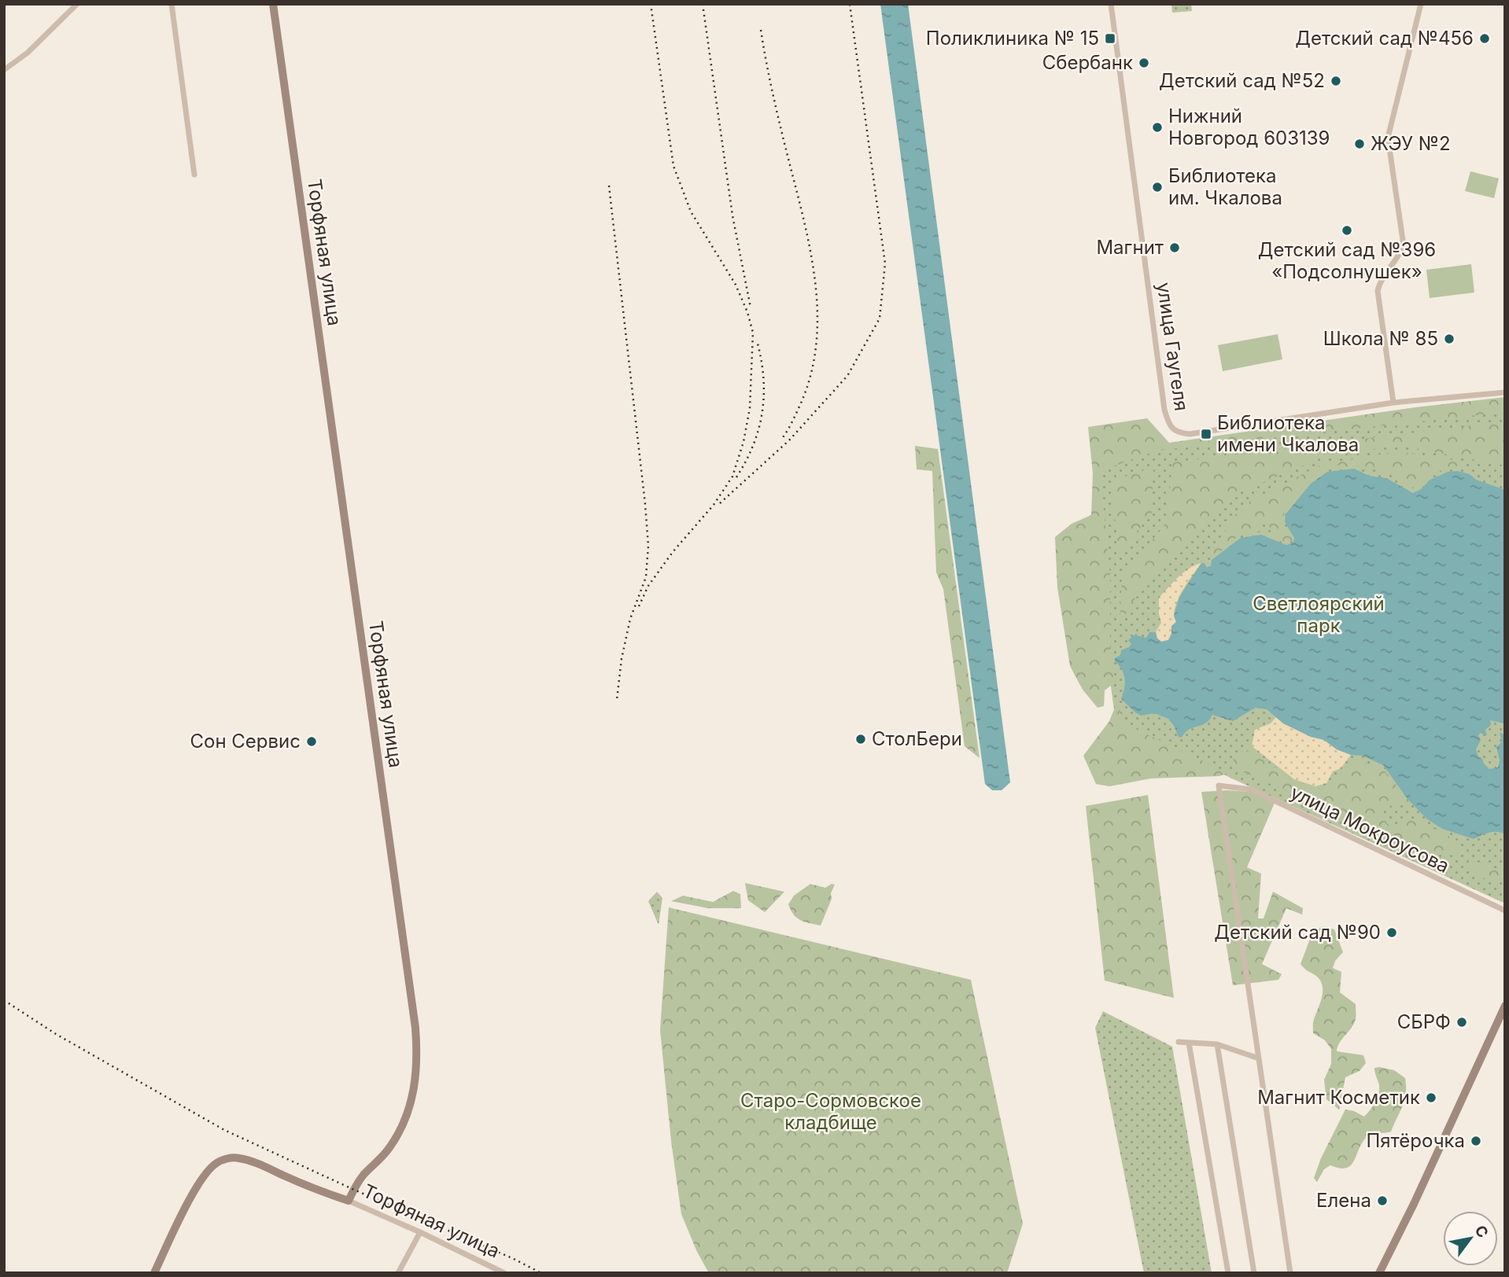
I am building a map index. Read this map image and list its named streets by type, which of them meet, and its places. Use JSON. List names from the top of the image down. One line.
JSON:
{"streets":{"street":["Торфяная улица","улица Гаугеля","улица Мокроусова"]},"parks":["Светлоярский парк","Старо-Сормовское кладбище"],"places":{"transit":["Поликлиника № 15","Библиотека имени Чкалова"],"other":["Детский сад №456","Сбербанк","Детский сад №52","Нижний Новгород 603139","ЖЭУ №2","Библиотека им. Чкалова","Детский сад №396 «Подсолнушек»","Магнит","Школа № 85","СтолБери","Сон Сервис","Детский сад №90","СБРФ","Магнит Косметик","Пятёрочка","Елена"]},"north":"top right"}
